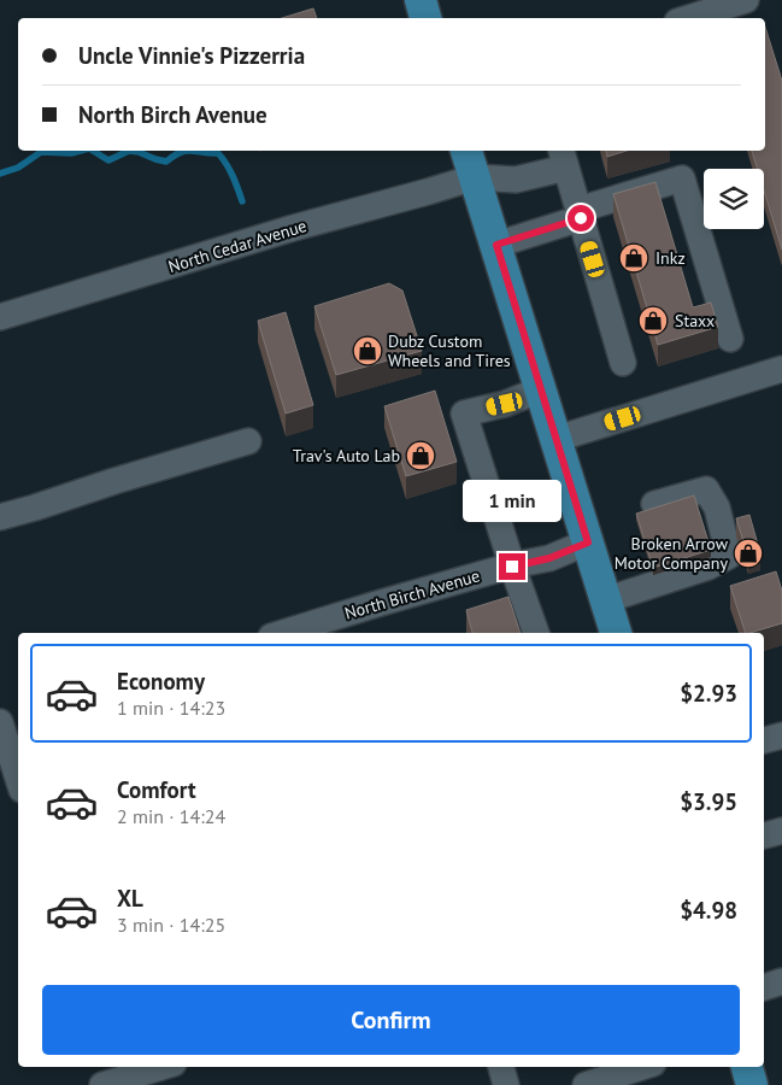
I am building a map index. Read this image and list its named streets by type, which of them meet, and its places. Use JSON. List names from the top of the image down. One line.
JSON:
{"streets":{"street":["North Cedar Avenue","North Birch Avenue"]},"places":{"shop":["Inkz","Staxx","Dubz Custom Wheels and Tires","Trav's Auto Lab","Broken Arrow Motor Company"]},"page":{"banner":["Uncle Vinnie's Pizzerria","North Birch Avenue"],"bubble":"1 min","list":[{"name":"Economy","note":"1 min · 14:23","value":"$2.93"},{"name":"Comfort","note":"2 min · 14:24","value":"$3.95"},{"name":"XL","note":"3 min · 14:25","value":"$4.98"}],"buttons":"Confirm"}}
